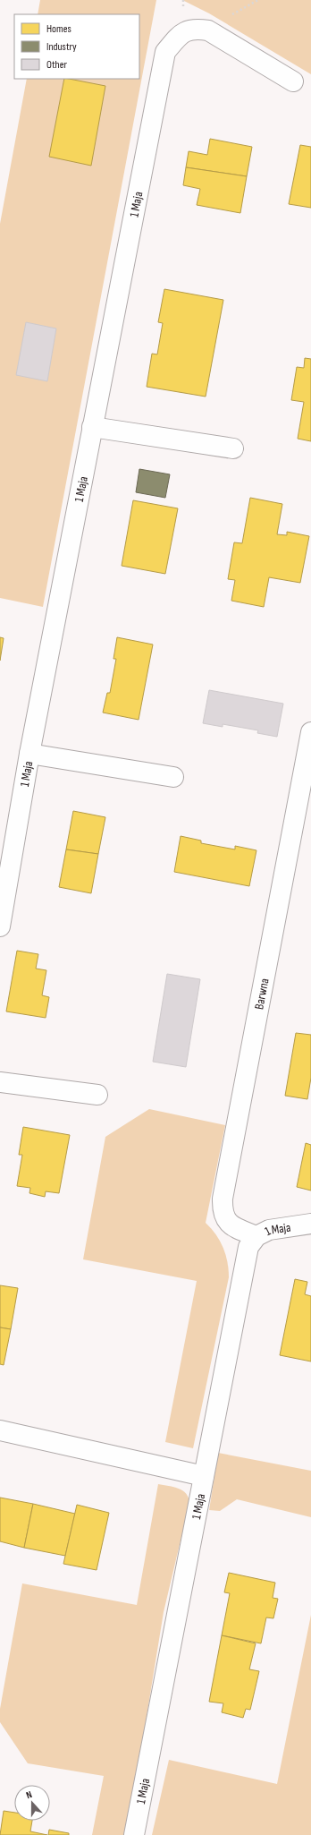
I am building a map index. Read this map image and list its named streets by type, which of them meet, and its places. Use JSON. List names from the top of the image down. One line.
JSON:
{"streets":{"street":["1 Maja","Barwna"]},"crossings":[["1 Maja","Barwna"]],"legend":["Homes","Industry","Other"],"north":"top"}
